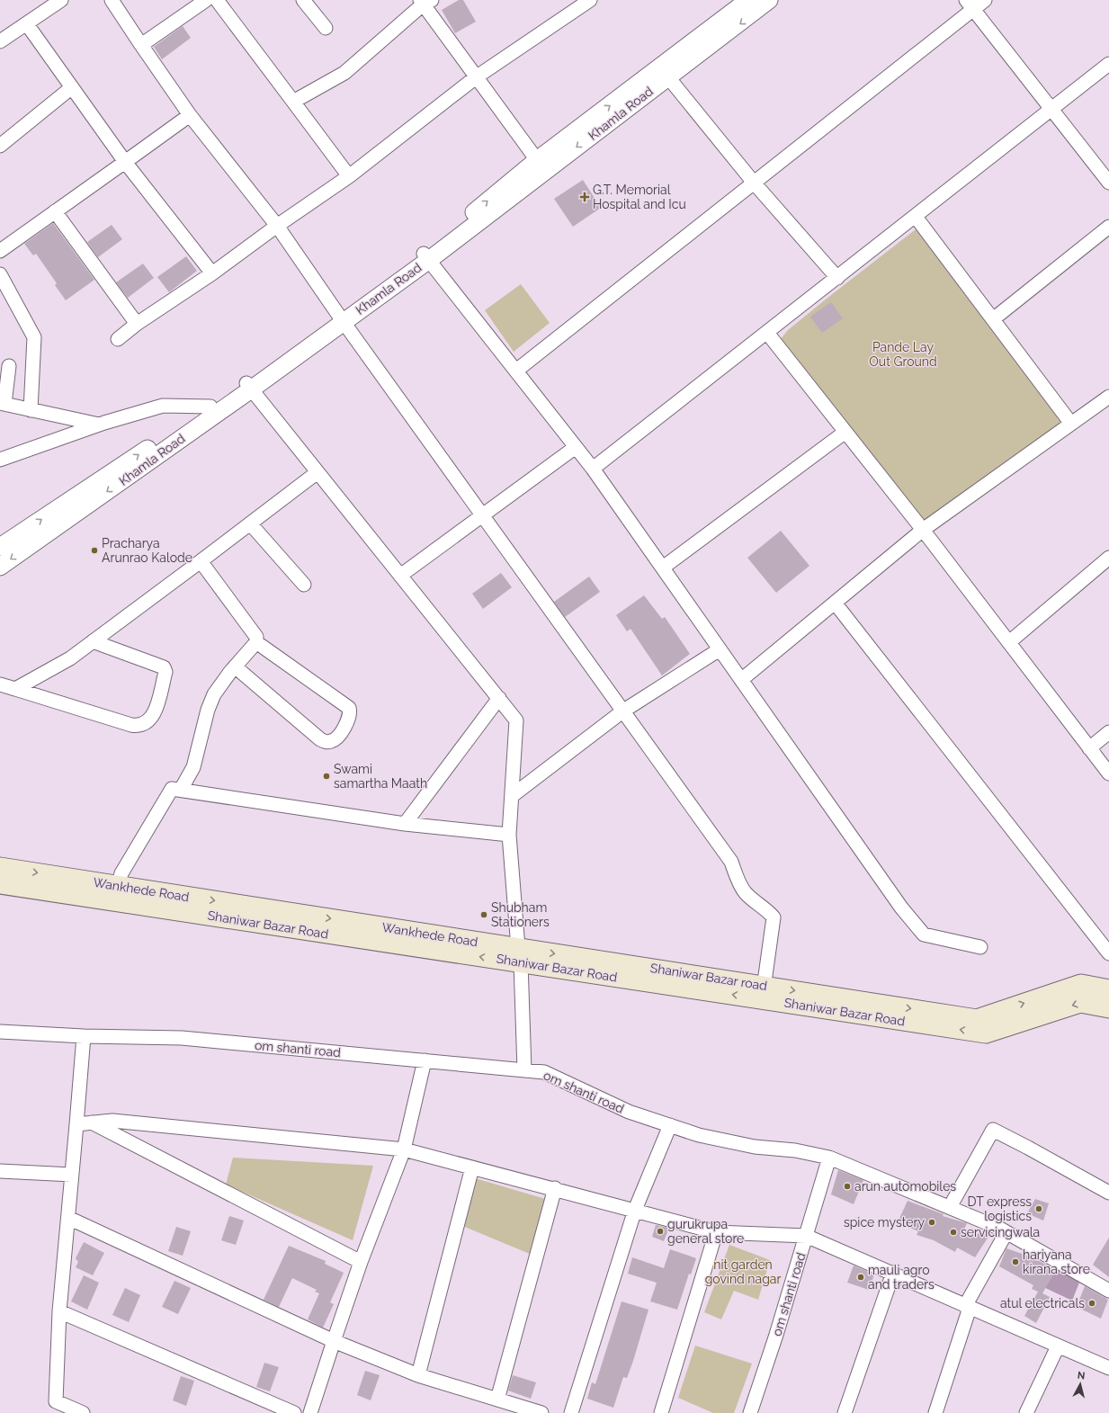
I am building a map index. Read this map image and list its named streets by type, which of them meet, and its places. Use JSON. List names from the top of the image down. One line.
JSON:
{"streets":{"main road":["Wankhede Road","Shaniwar Bazar Road","Shaniwar Bazar road"],"street":["Khamla Road","om shanti road"]},"crossings":[["Wankhede Road","Shaniwar Bazar Road"],["Wankhede Road","Shaniwar Bazar road"],["Shaniwar Bazar Road","Shaniwar Bazar road"]],"one_way":["Wankhede Road","Shaniwar Bazar Road","Shaniwar Bazar road"],"parks":["Pande Lay Out Ground","nit garden govind nagar"],"places":{"health":["G.T. Memorial Hospital and Icu"],"other":["Pracharya Arunrao Kalode","Swami samartha Maath","Shubham Stationers","arun automobiles","DT express logistics","spice mystery","gurukrupa general store","servicingwala","hariyana kirana store","mauli agro and traders","atul electricals"]},"north":"top"}
